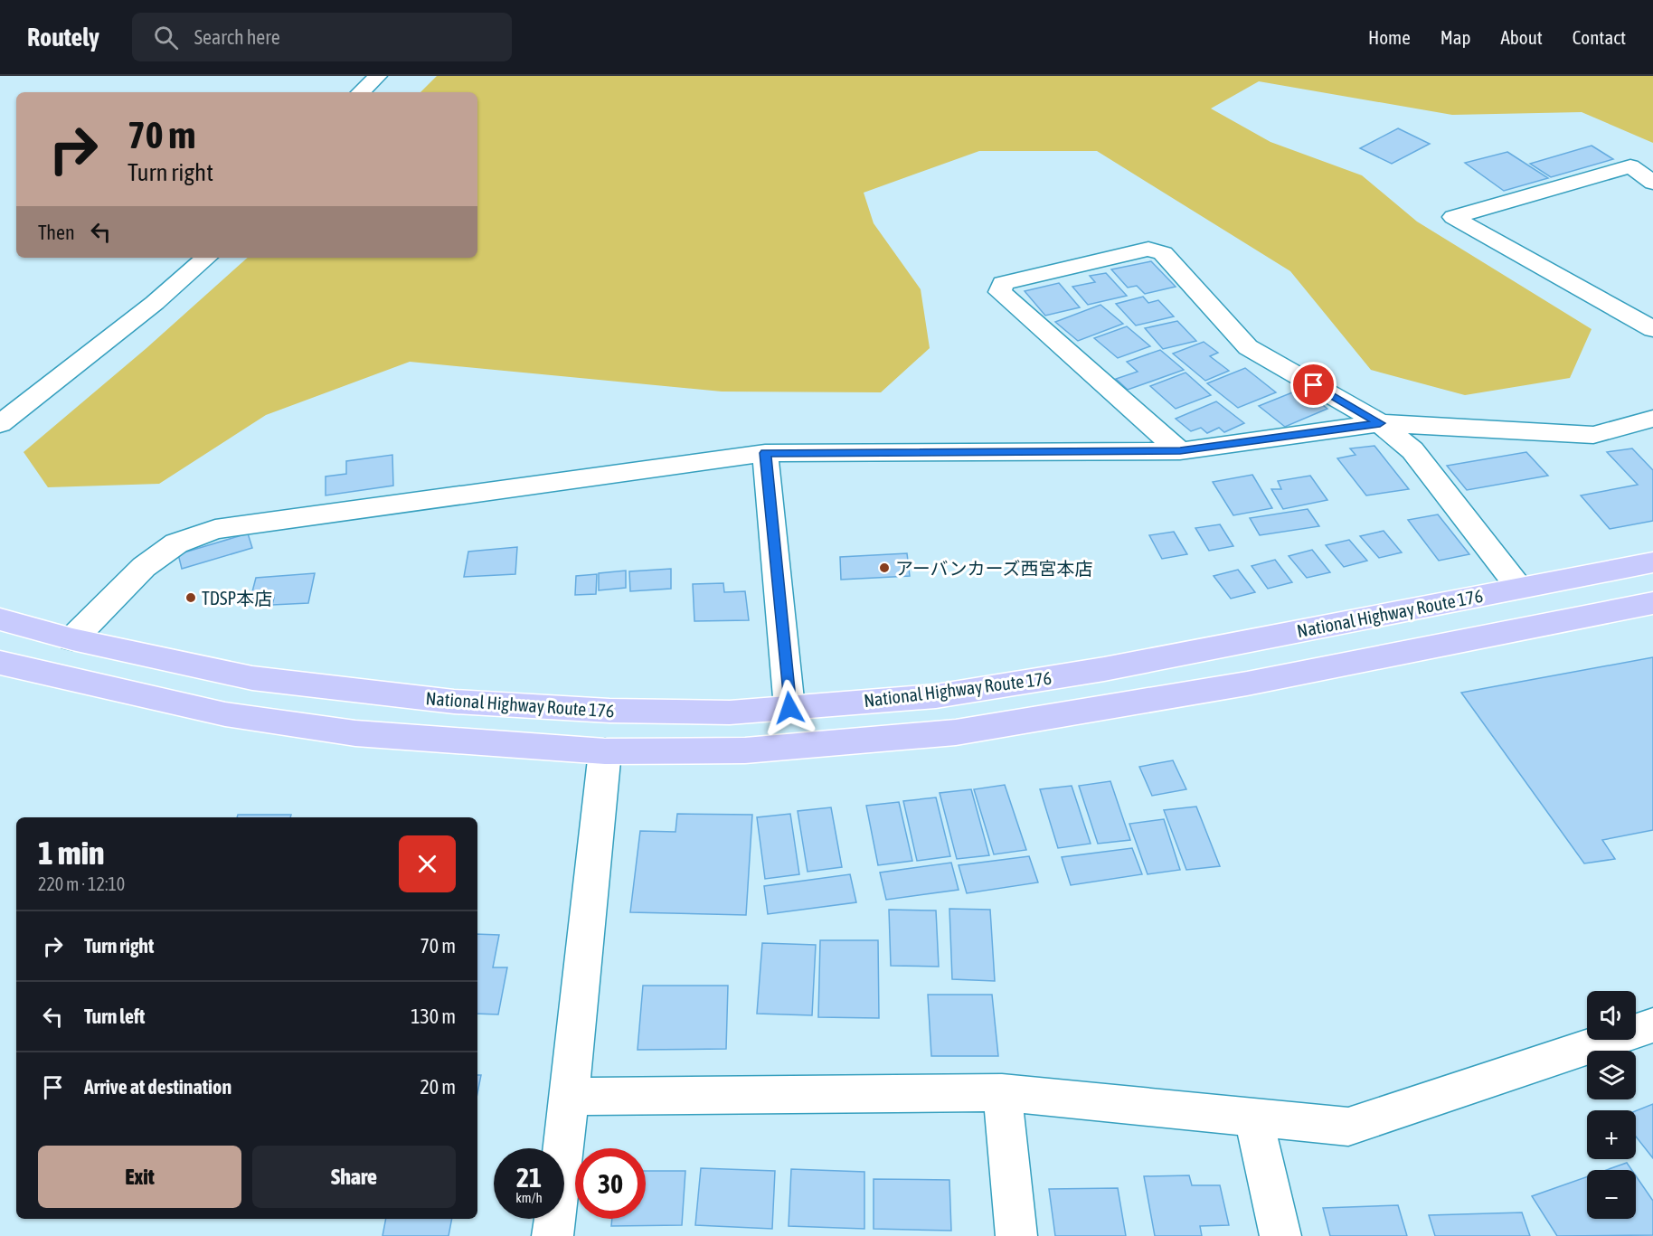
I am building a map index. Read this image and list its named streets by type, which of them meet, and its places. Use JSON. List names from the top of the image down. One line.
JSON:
{"streets":{"highway":["National Highway Route 176"]},"places":["アーバンカーズ西宮本店","TDSP本店"],"page":{"header":"Routely","search":"Search here","nav":["Home","Map","About","Contact"],"turn":["70 m","Turn right"],"then":"Then","heading":["1 min","220 m · 12:10"],"list":[{"name":"Turn right","value":"70 m"},{"name":"Turn left","value":"130 m"},{"name":"Arrive at destination","value":"20 m"}],"map_buttons":["+","−"],"buttons":["Exit","Share"],"speed":"21 km/h","limit":"30"}}
